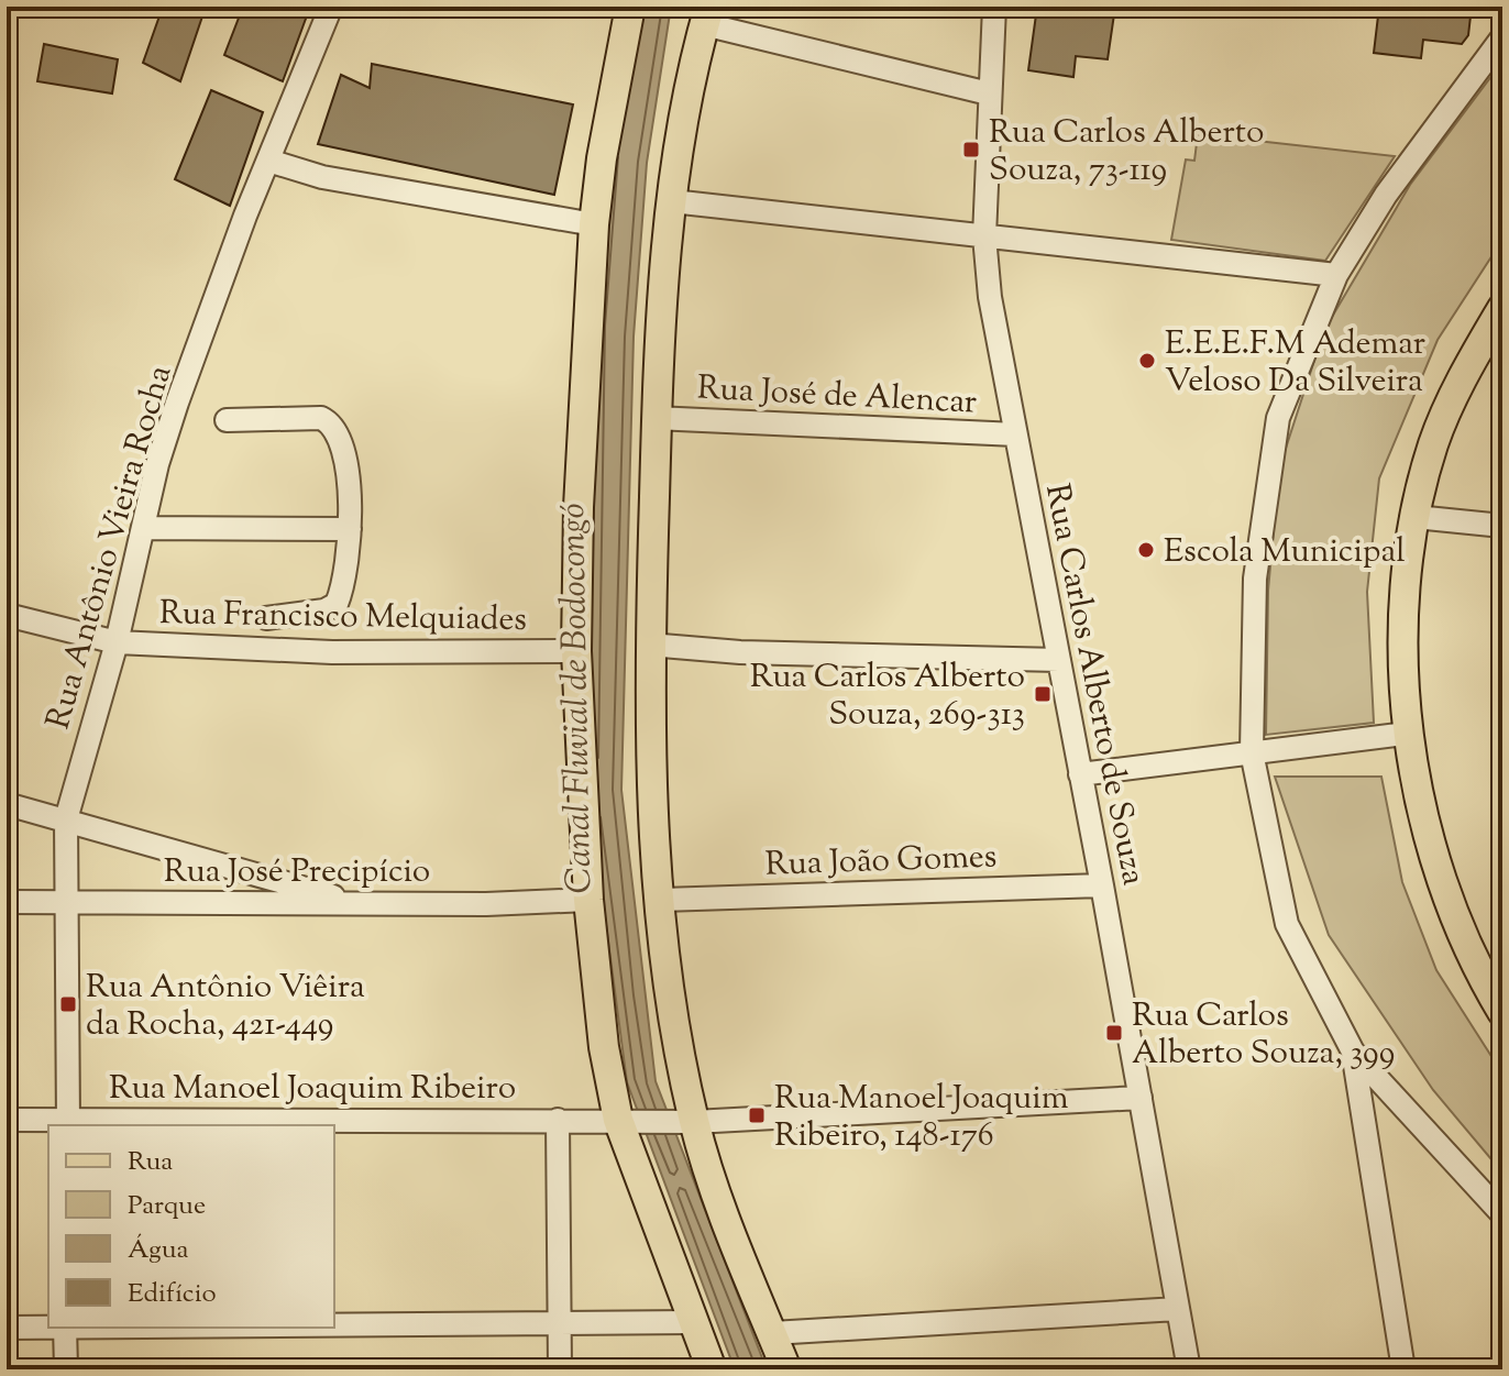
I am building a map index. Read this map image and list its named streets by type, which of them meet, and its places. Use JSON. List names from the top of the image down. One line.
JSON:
{"streets":{"street":["Rua José de Alencar","Rua Antônio Vieira Rocha","Rua Francisco Melquiades","Rua Carlos Alberto de Souza","Rua João Gomes","Rua José Precipício","Rua Manoel Joaquim Ribeiro"]},"crossings":[["Rua José de Alencar","Rua Carlos Alberto de Souza"],["Rua Antônio Vieira Rocha","Rua Francisco Melquiades"],["Rua Antônio Vieira Rocha","Rua José Precipício"],["Rua Antônio Vieira Rocha","Rua Manoel Joaquim Ribeiro"],["Rua Carlos Alberto de Souza","Rua João Gomes"]],"water":["Canal Fluvial de Bodocongó"],"places":{"transit":["Rua Carlos Alberto Souza, 73-119","Rua Carlos Alberto Souza, 269-313","Rua Antônio Viêira da Rocha, 421-449","Rua Carlos Alberto Souza, 399","Rua Manoel Joaquim Ribeiro, 148-176"],"other":["E.E.E.F.M Ademar Veloso Da Silveira","Escola Municipal"]},"legend":["Rua","Parque","Água","Edifício"]}
